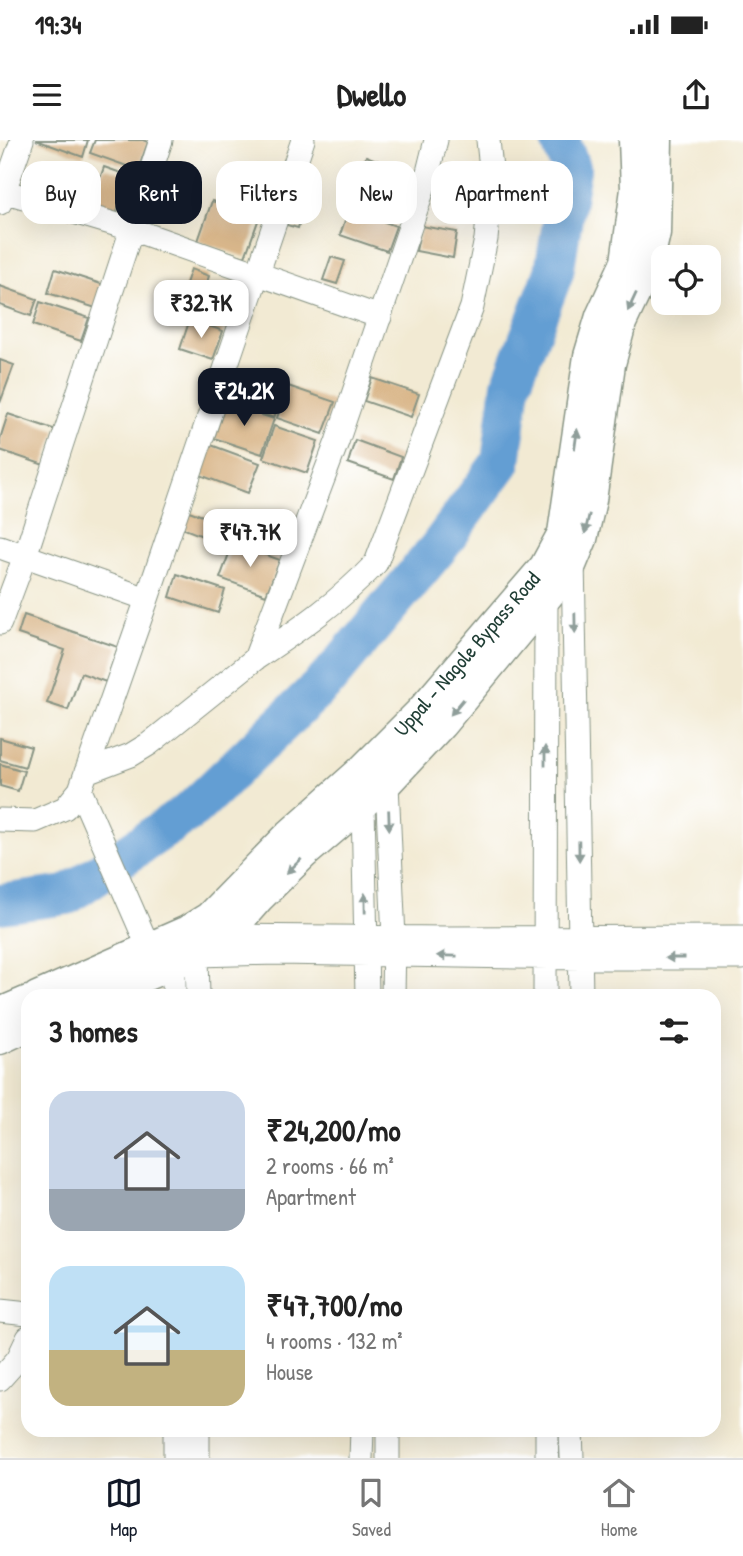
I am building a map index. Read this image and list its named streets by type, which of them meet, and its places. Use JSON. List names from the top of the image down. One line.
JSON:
{"streets":{"street":["Uppal - Nagole Bypass Road"]},"page":{"status":"19:34","header":"Dwello","chip":["Buy","Rent","Filters","New","Apartment"],"price":["₹32.7K","₹24.2K","₹47.7K"],"heading":"3 homes","list":[{"name":"₹24,200/mo","note":"2 rooms · 66 m² · Apartment"},{"name":"₹47,700/mo","note":"4 rooms · 132 m² · House"}],"tabs":["Map","Saved","Home"]}}
